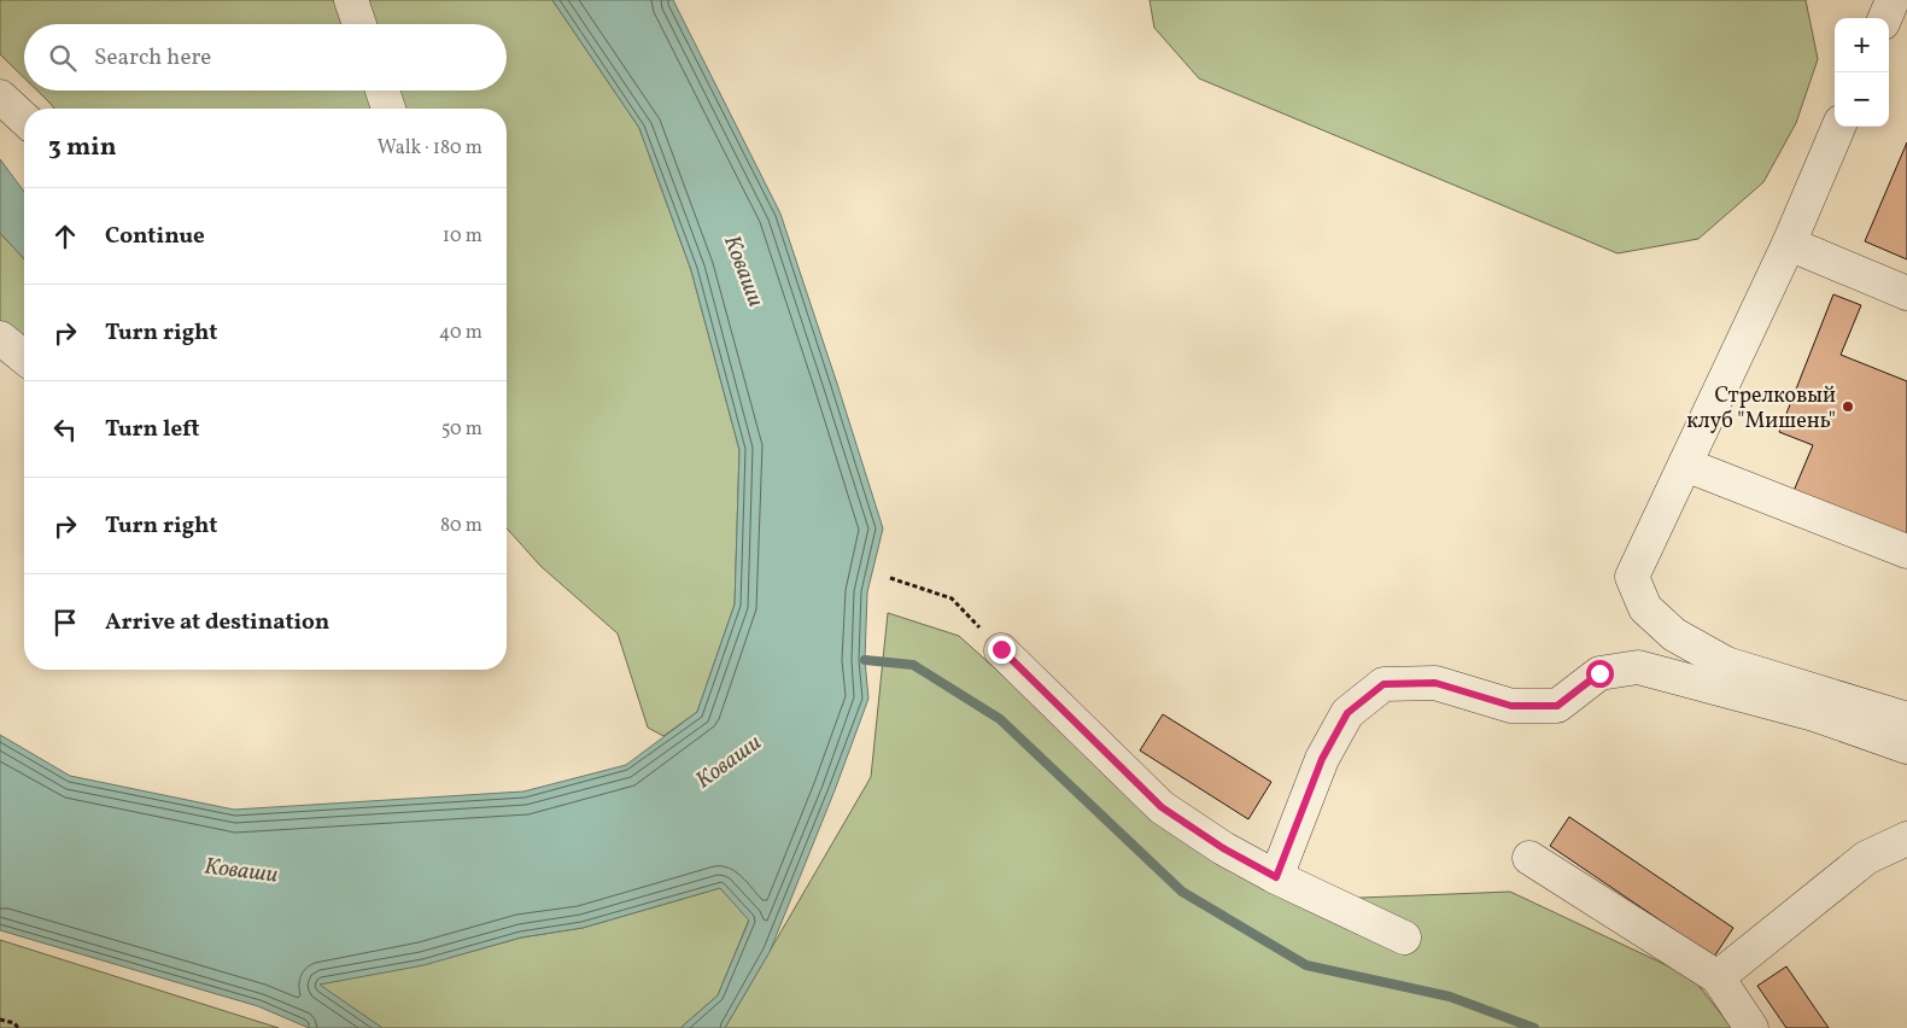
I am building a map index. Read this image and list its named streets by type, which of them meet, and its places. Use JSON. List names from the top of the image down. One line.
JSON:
{"water":["Коваши"],"places":["Стрелковый клуб \"Мишень\""],"page":{"map_buttons":["+","−"],"search":"Search here","heading":["3 min","Walk · 180 m"],"list":[["Continue","10 m"],["Turn right","40 m"],["Turn left","50 m"],["Turn right","80 m"],"Arrive at destination"]}}
